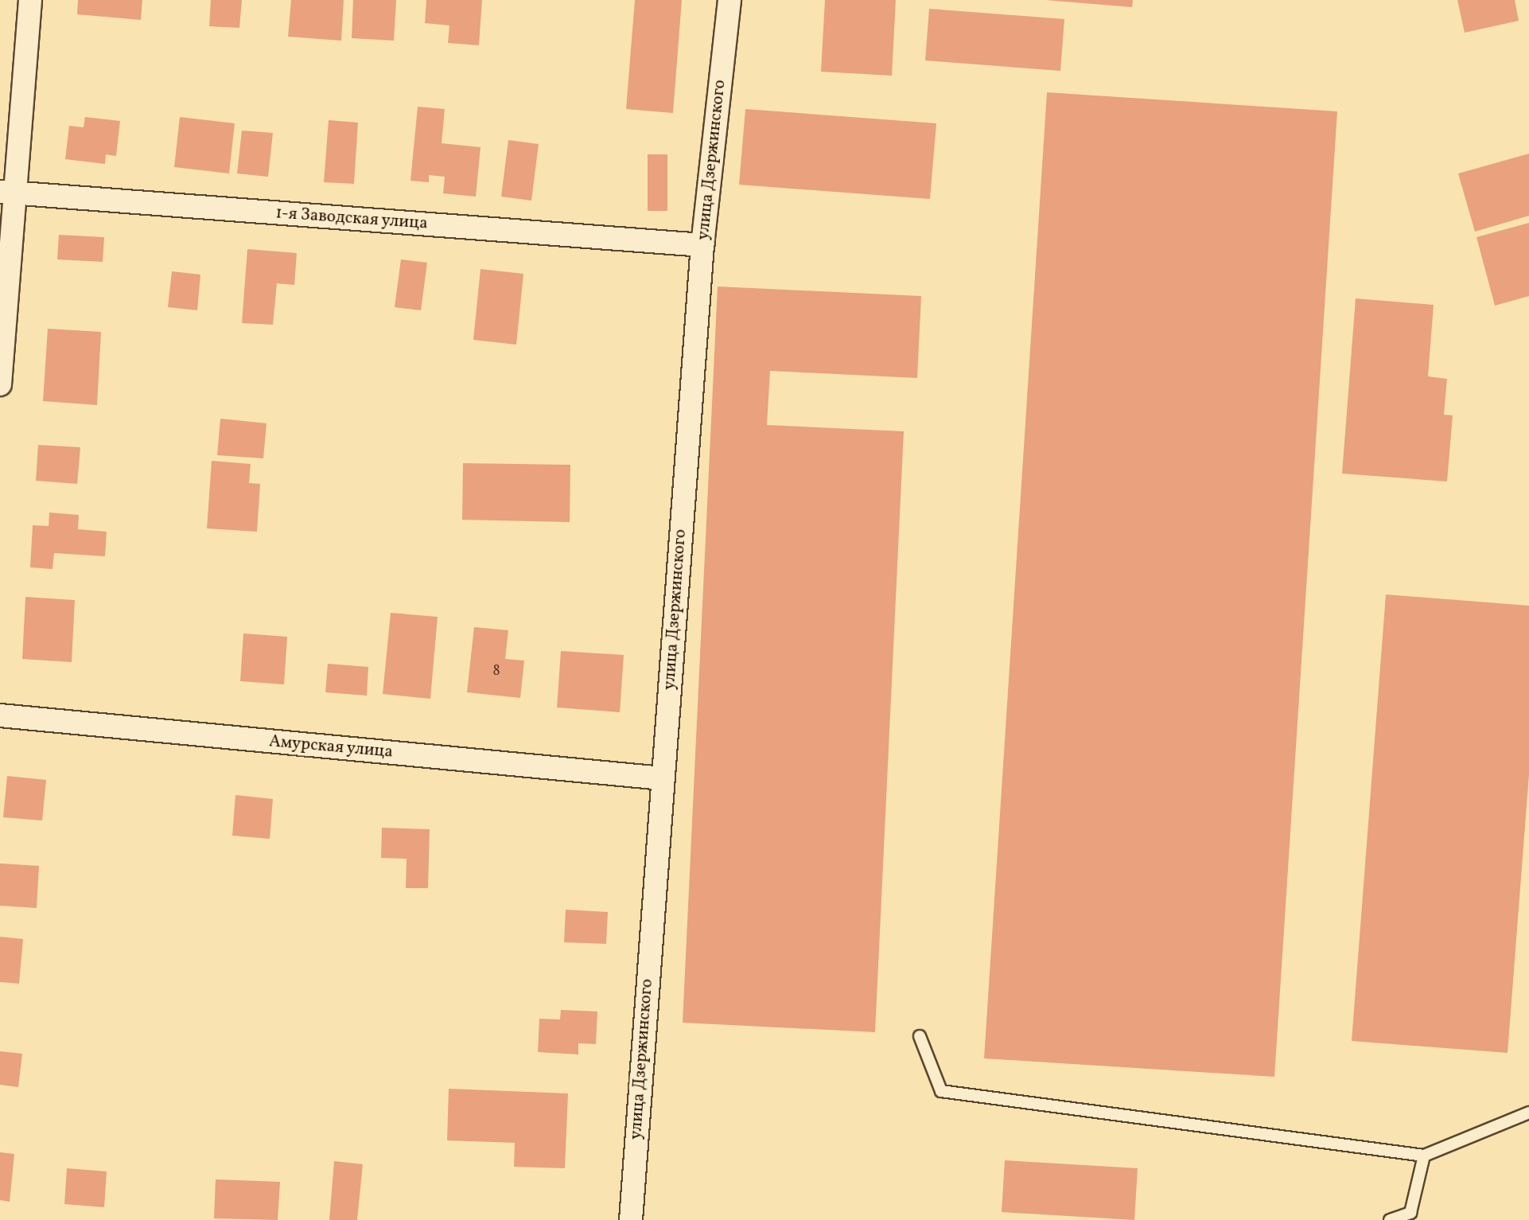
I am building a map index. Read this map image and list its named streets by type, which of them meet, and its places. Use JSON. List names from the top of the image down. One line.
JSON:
{"streets":{"street":["улица Дзержинского","1-я Заводская улица","Амурская улица"]},"crossings":[["улица Дзержинского","1-я Заводская улица"],["улица Дзержинского","Амурская улица"]],"house_numbers":["8"]}
